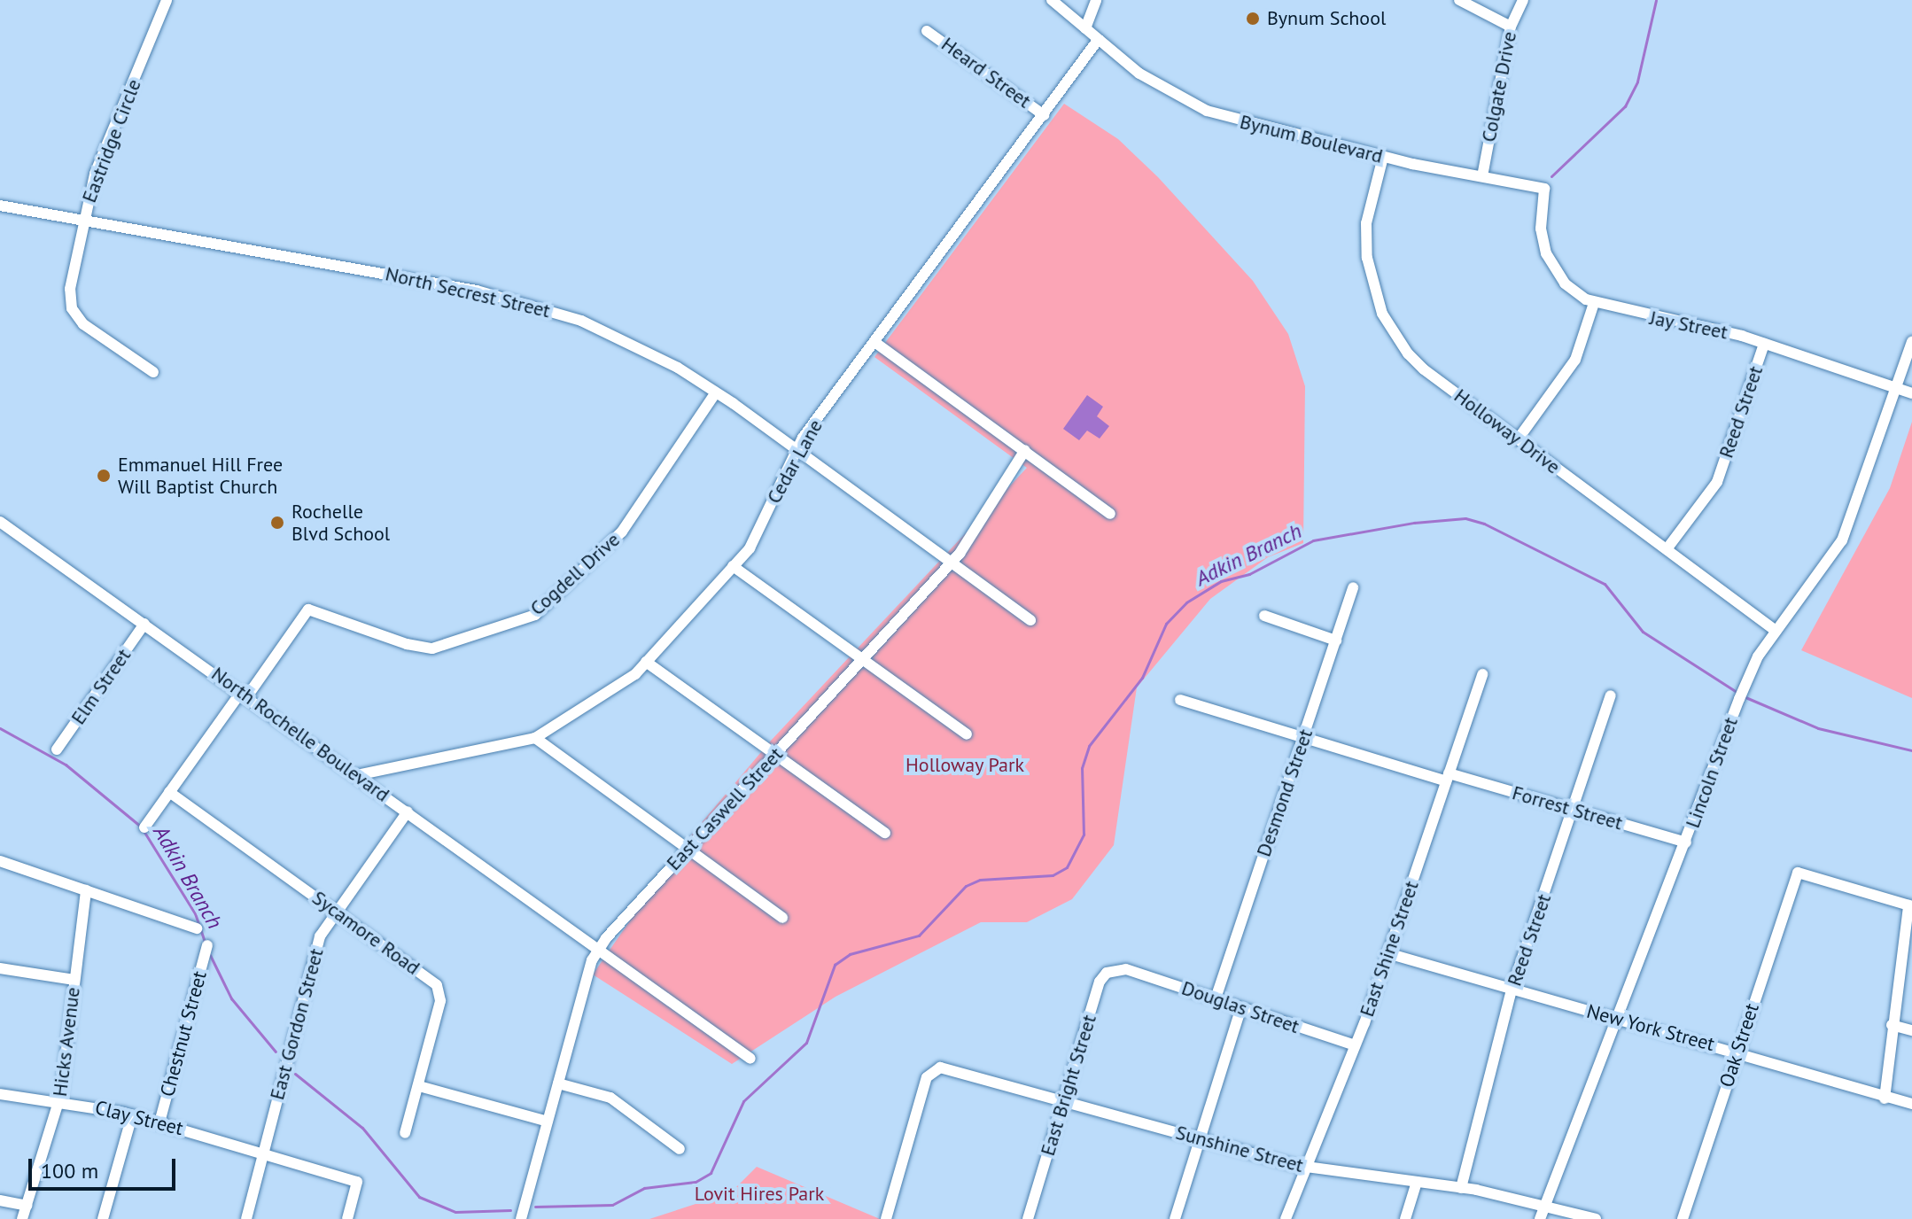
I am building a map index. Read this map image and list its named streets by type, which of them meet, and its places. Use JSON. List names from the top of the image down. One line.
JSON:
{"streets":{"street":["Heard Street","Colgate Drive","Bynum Boulevard","Eastridge Circle","North Secrest Street","Jay Street","Reed Street","Holloway Drive","Cedar Lane","Cogdell Drive","Elm Street","North Rochelle Boulevard","Lincoln Street","Desmond Street","Forrest Street","East Caswell Street","Sycamore Road","East Shine Street","Douglas Street","East Gordon Street","New York Street","Chestnut Street","Hicks Avenue","Oak Street","East Bright Street","Clay Street","Sunshine Street"]},"crossings":[["Heard Street","Cedar Lane"],["Colgate Drive","Bynum Boulevard"],["Bynum Boulevard","Jay Street"],["Bynum Boulevard","Holloway Drive"],["Bynum Boulevard","Cedar Lane"],["Eastridge Circle","North Secrest Street"],["North Secrest Street","Cedar Lane"],["North Secrest Street","Cogdell Drive"],["North Secrest Street","East Caswell Street"],["Jay Street","Reed Street"],["Jay Street","Lincoln Street"],["Reed Street","Holloway Drive"],["Reed Street","Forrest Street"],["Reed Street","New York Street"],["Reed Street","Sunshine Street"],["Holloway Drive","Lincoln Street"],["Cedar Lane","North Rochelle Boulevard"],["Cogdell Drive","North Rochelle Boulevard"],["Elm Street","North Rochelle Boulevard"],["North Rochelle Boulevard","East Caswell Street"],["North Rochelle Boulevard","East Gordon Street"],["Lincoln Street","Forrest Street"],["Lincoln Street","New York Street"],["Lincoln Street","Sunshine Street"],["Desmond Street","Forrest Street"],["Desmond Street","Douglas Street"],["Forrest Street","East Shine Street"],["Sycamore Road","East Gordon Street"],["East Shine Street","Douglas Street"],["East Shine Street","New York Street"],["East Shine Street","Sunshine Street"],["Douglas Street","East Bright Street"],["East Gordon Street","Clay Street"],["New York Street","Oak Street"],["Chestnut Street","Clay Street"],["Hicks Avenue","Clay Street"],["East Bright Street","Sunshine Street"]],"water":["Adkin Branch"],"parks":["Holloway Park","Lovit Hires Park"],"places":["Bynum School","Emmanuel Hill Free Will Baptist Church","Rochelle Blvd School"],"scale_bar":"100 m"}
